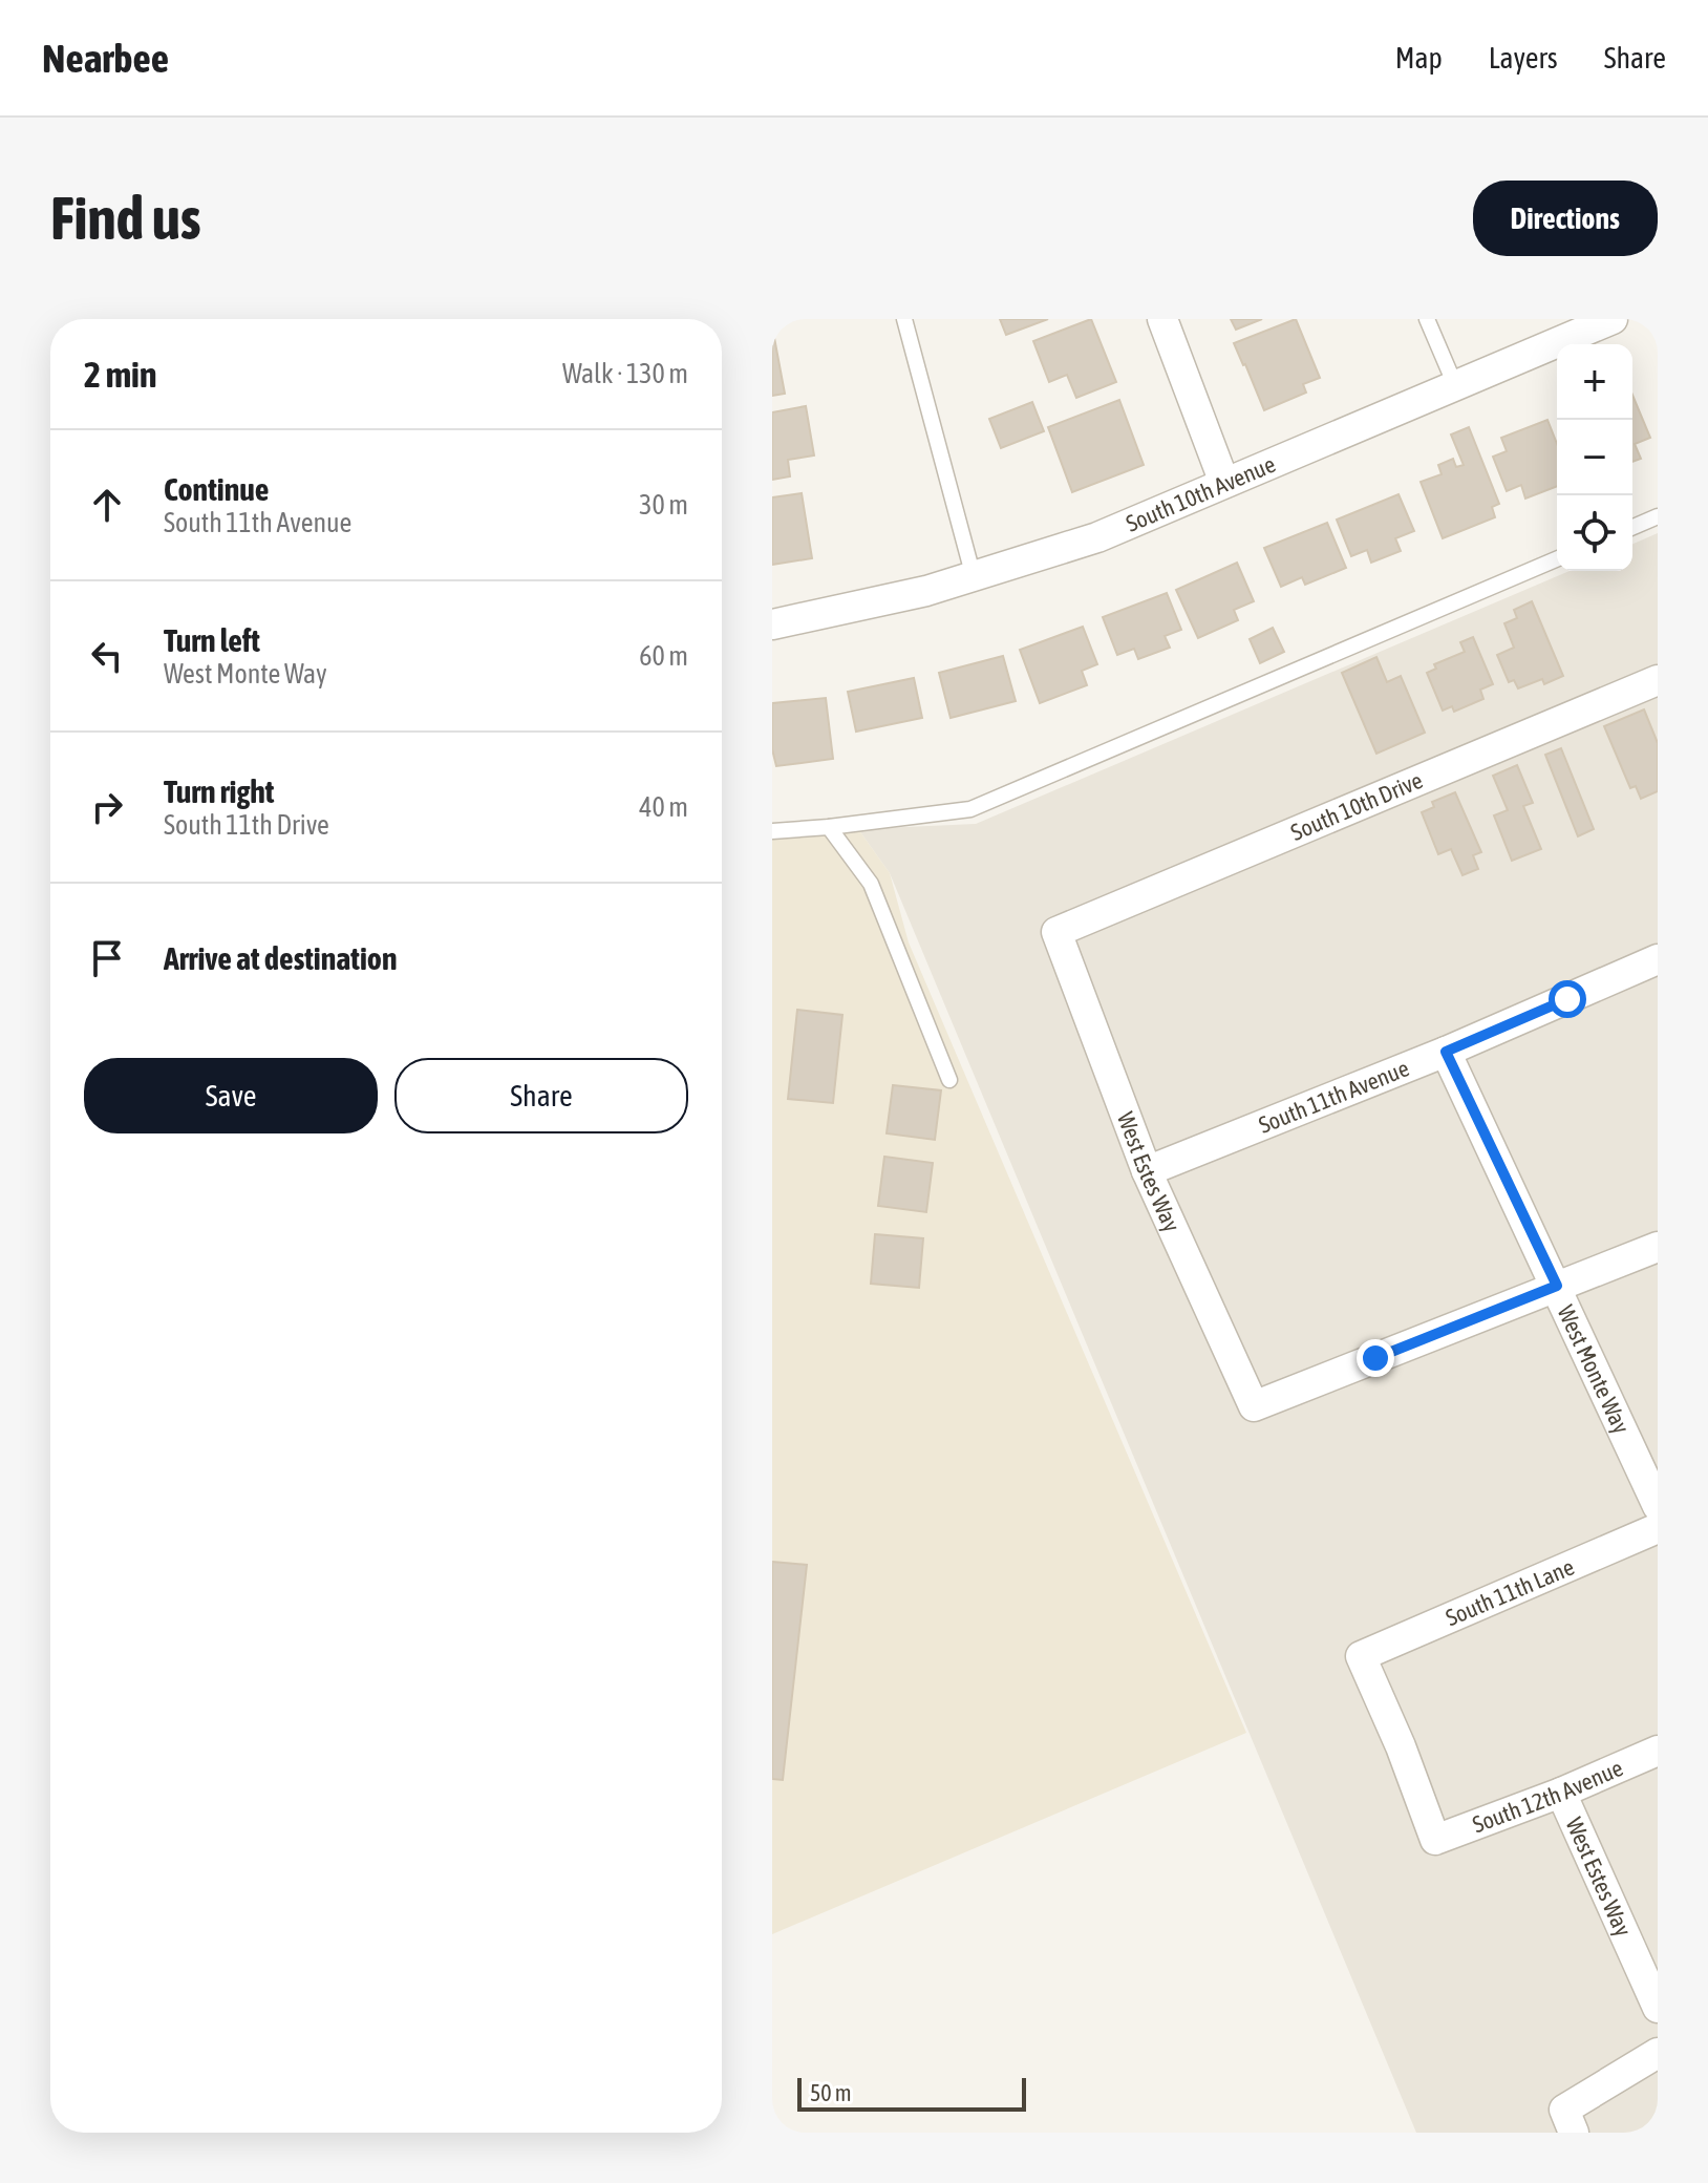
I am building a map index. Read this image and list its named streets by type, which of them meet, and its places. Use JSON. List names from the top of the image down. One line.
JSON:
{"streets":{"street":["South 10th Avenue","South 10th Drive","South 11th Avenue","West Estes Way","West Monte Way","South 11th Lane","South 12th Avenue"]},"crossings":[["South 10th Drive","West Estes Way"],["South 11th Avenue","West Estes Way"],["South 11th Avenue","West Monte Way"],["West Estes Way","West Monte Way"],["West Estes Way","South 12th Avenue"],["South 11th Lane","South 12th Avenue"]],"scale_bar":"50 m","page":{"header":"Nearbee","nav":["Map","Layers","Share"],"buttons":["Directions",["Save","Share"]],"title":"Find us","heading":["2 min","Walk · 130 m"],"map_buttons":["+","−"],"list":[["Continue","South 11th Avenue","30 m"],["Turn left","West Monte Way","60 m"],["Turn right","South 11th Drive","40 m"],"Arrive at destination"],"scale":"50 m"}}
